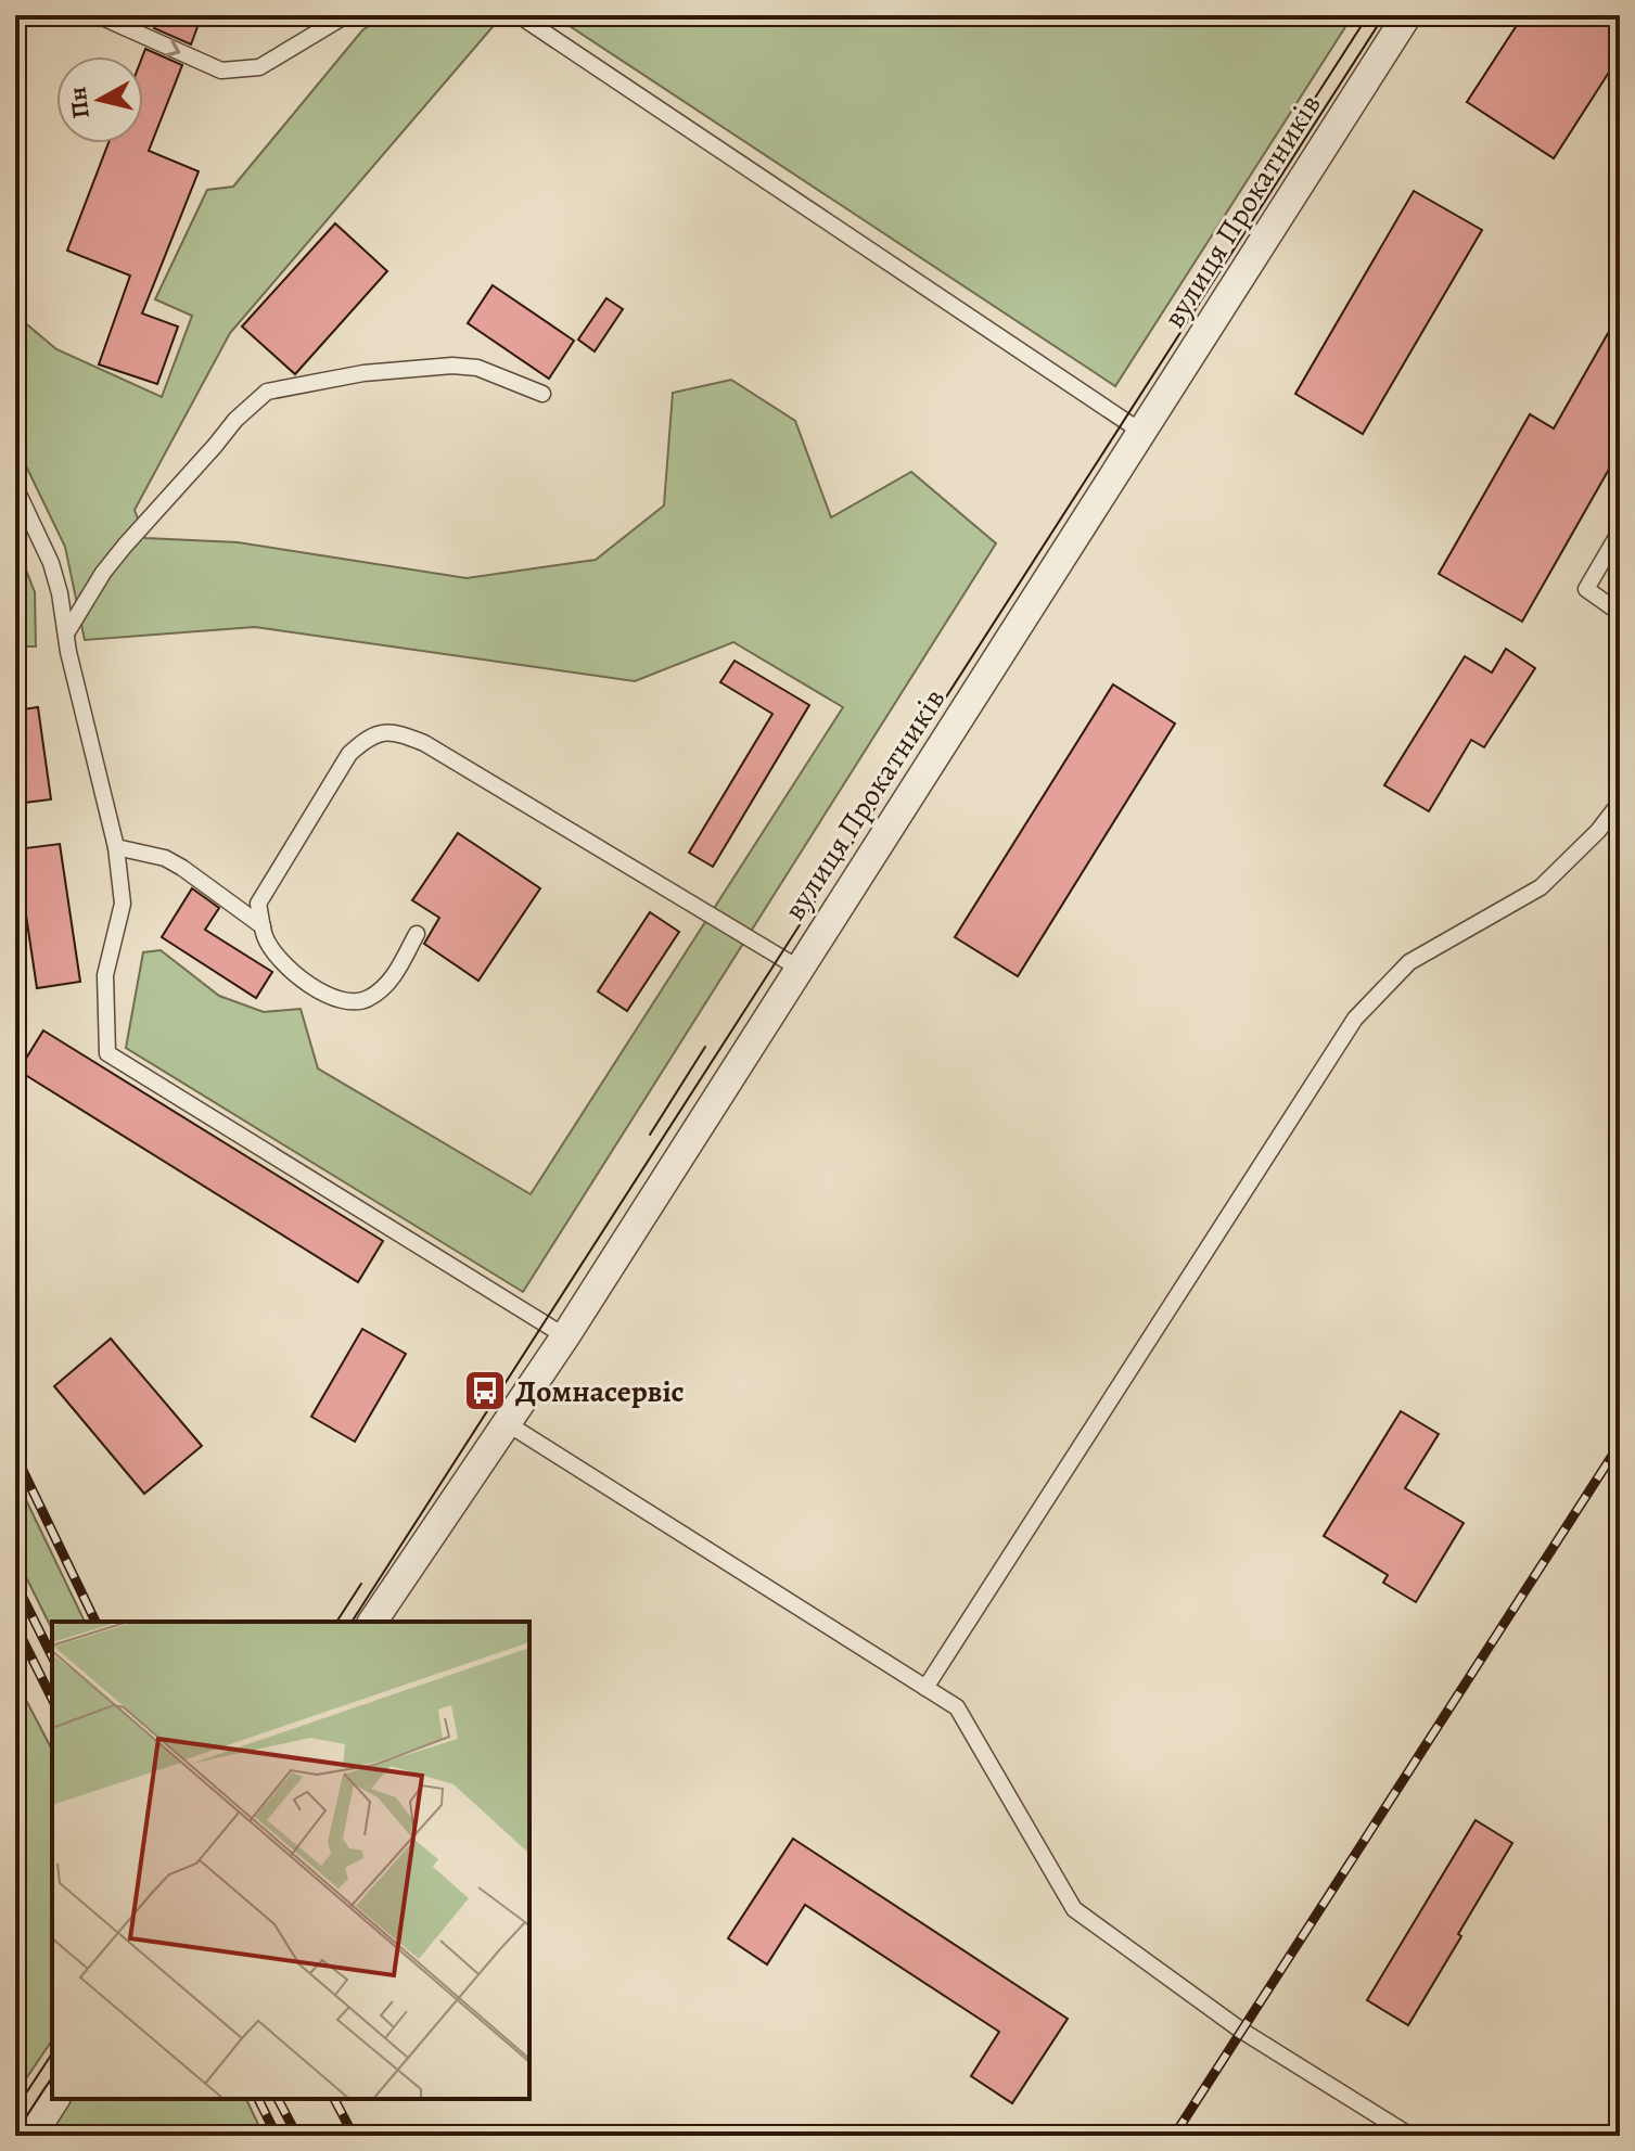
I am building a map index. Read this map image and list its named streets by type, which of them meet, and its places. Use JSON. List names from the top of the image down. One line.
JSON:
{"streets":{"street":["вулиця Прокатників"]},"places":{"bus stop":["Домнасервіс"]},"north":"left"}
